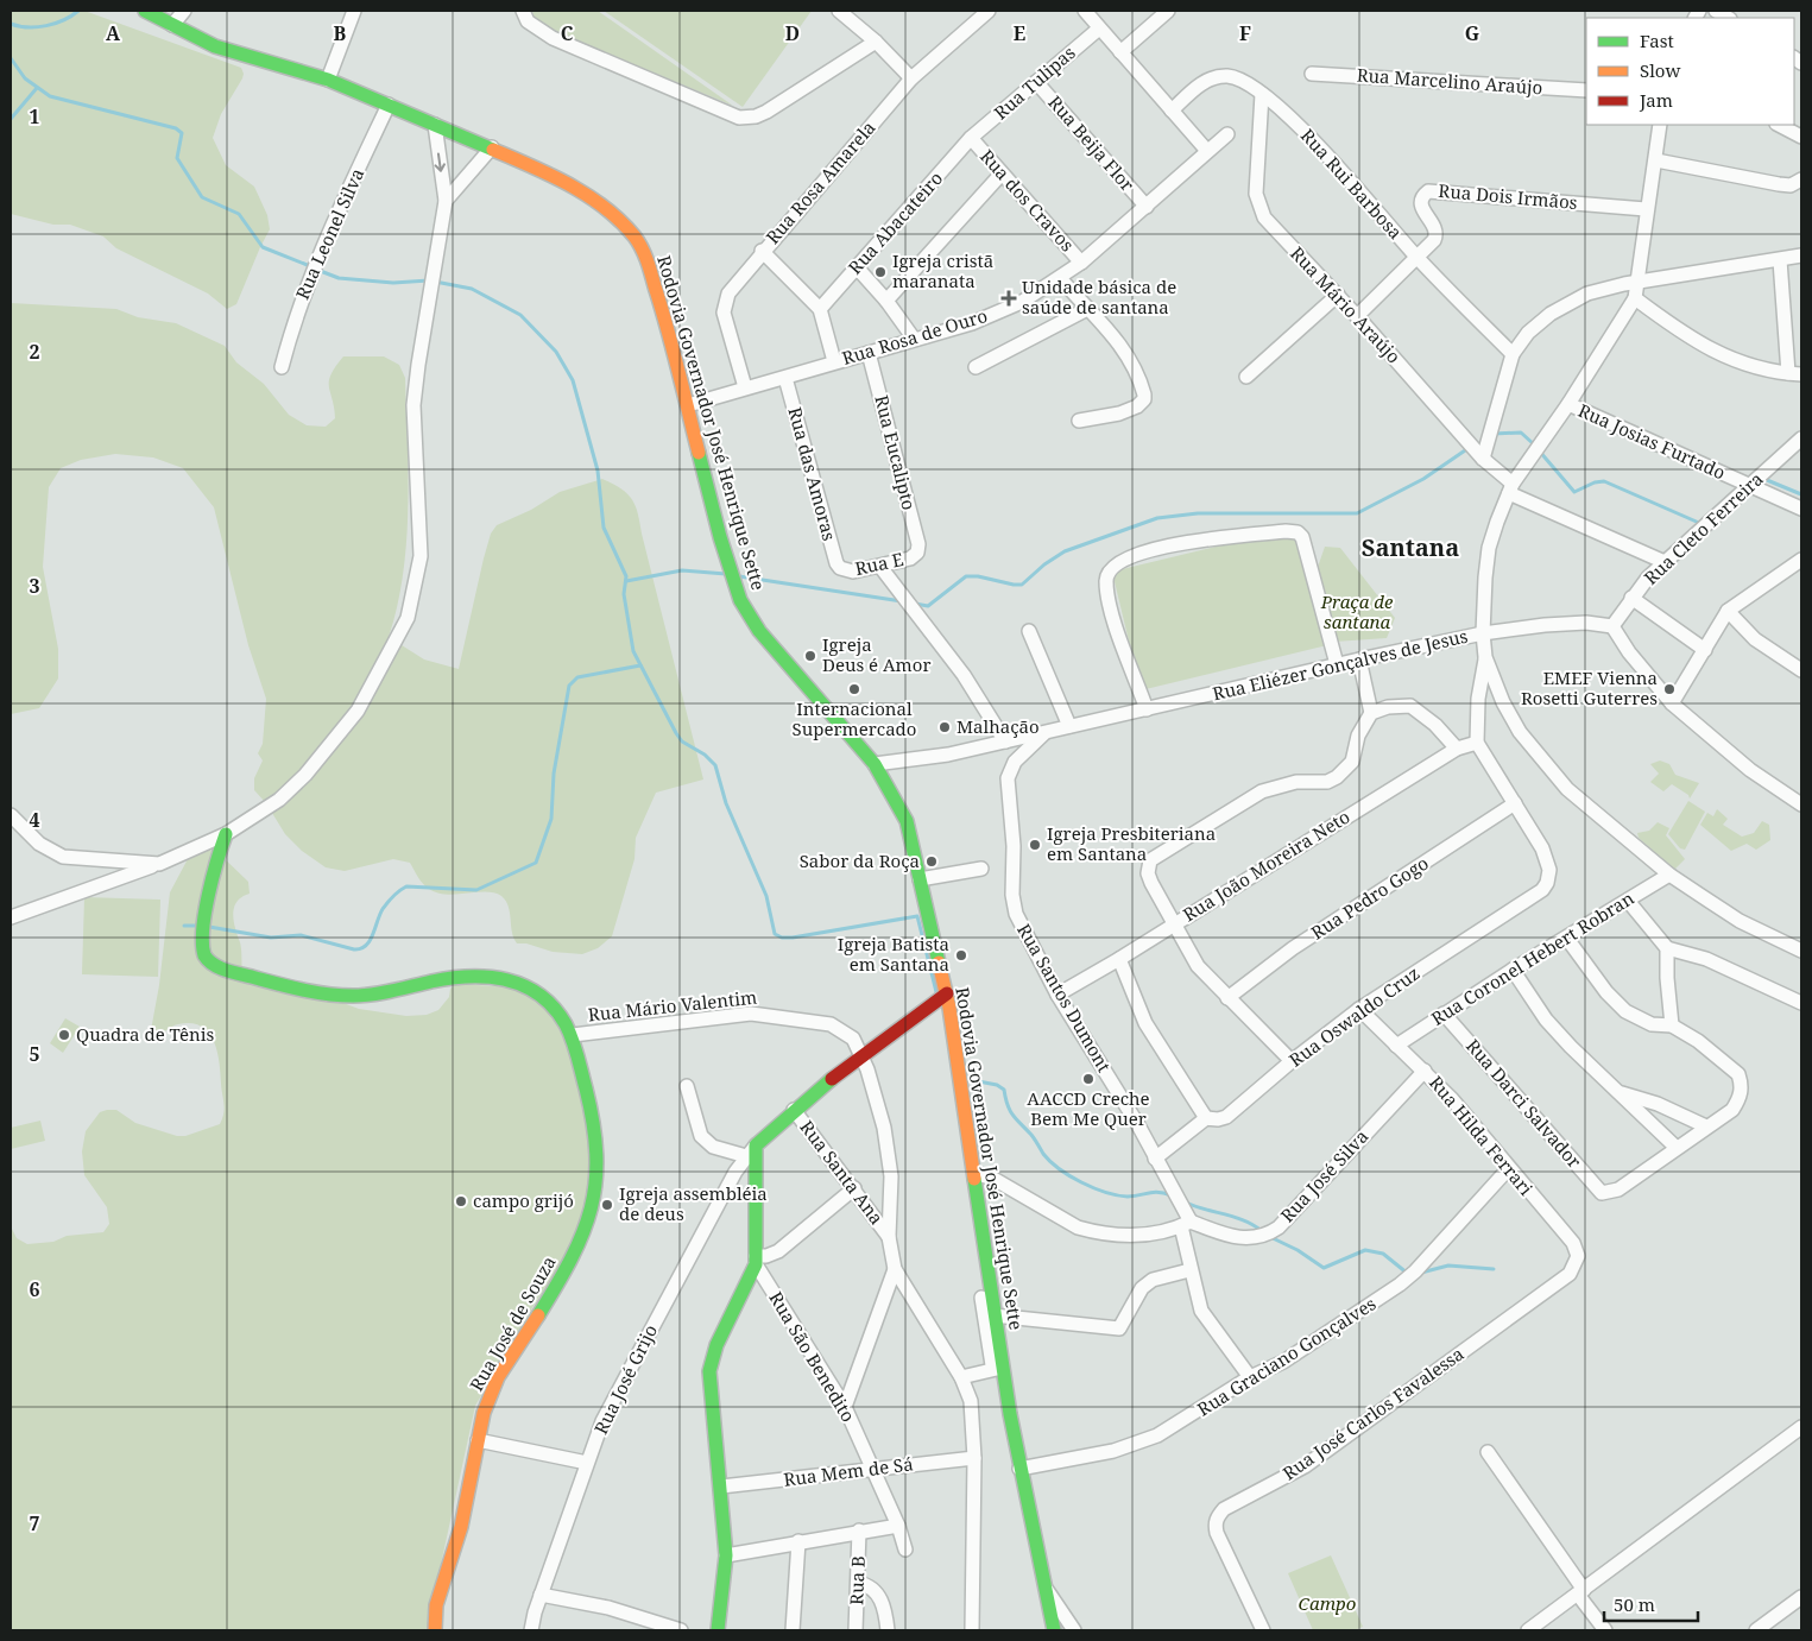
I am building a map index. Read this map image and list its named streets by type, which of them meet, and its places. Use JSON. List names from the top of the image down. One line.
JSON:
{"streets":{"main road":["Rodovia Governador José Henrique Sette","Rua Mário Valentim","Rua José de Souza"],"street":["Rua Marcelino Araújo","Rua Tulipas","Rua Beija Flor","Rua Rosa Amarela","Rua Rui Barbosa","Rua Dois Irmãos","Rua dos Cravos","Rua Abacateiro","Rua Leonel Silva","Rua Mário Araújo","Rua Rosa de Ouro","Rua Josias Furtado","Rua Eucalipto","Rua das Amoras","Rua Cleto Ferreira","Rua E","Rua Eliézer Gonçalves de Jesus","Rua João Moreira Neto","Rua Pedro Gogo","Rua Coronel Hebert Robran","Rua Santos Dumont","Rua Oswaldo Cruz","Rua Darci Salvador","Rua Hilda Ferrari","Rua Santa Ana","Rua José Silva","Rua São Benedito","Rua Graciano Gonçalves","Rua José Grijo","Rua José Carlos Favalessa","Rua Mem de Sá","Rua B"]},"crossings":[["Rua Tulipas","Rua Beija Flor"],["Rua Tulipas","Rua dos Cravos"],["Rua Tulipas","Rua Abacateiro"],["Rua Beija Flor","Rua Rosa de Ouro"],["Rua Rosa Amarela","Rua Rosa de Ouro"],["Rua Rui Barbosa","Rua Dois Irmãos"],["Rua Rui Barbosa","Rua Mário Araújo"],["Rua Dois Irmãos","Rua Mário Araújo"],["Rua dos Cravos","Rua Abacateiro"],["Rua dos Cravos","Rua Rosa de Ouro"],["Rua Leonel Silva","Rodovia Governador José Henrique Sette"],["Rua Mário Araújo","Rua Cleto Ferreira"],["Rua Rosa de Ouro","Rodovia Governador José Henrique Sette"],["Rua Rosa de Ouro","Rua Eucalipto"],["Rua Rosa de Ouro","Rua das Amoras"],["Rodovia Governador José Henrique Sette","Rua Eliézer Gonçalves de Jesus"],["Rodovia Governador José Henrique Sette","Rua Graciano Gonçalves"],["Rua Josias Furtado","Rua Cleto Ferreira"],["Rua Eucalipto","Rua E"],["Rua das Amoras","Rua E"],["Rua Cleto Ferreira","Rua Eliézer Gonçalves de Jesus"],["Rua Eliézer Gonçalves de Jesus","Rua Santos Dumont"],["Rua João Moreira Neto","Rua Santos Dumont"],["Rua Pedro Gogo","Rua Oswaldo Cruz"],["Rua Coronel Hebert Robran","Rua Darci Salvador"],["Rua Coronel Hebert Robran","Rua Hilda Ferrari"],["Rua Santos Dumont","Rua Oswaldo Cruz"],["Rua Santos Dumont","Rua José Silva"],["Rua Santos Dumont","Rua Graciano Gonçalves"],["Rua Mário Valentim","Rua Santa Ana"],["Rua Mário Valentim","Rua José de Souza"],["Rua Oswaldo Cruz","Rua Hilda Ferrari"],["Rua Hilda Ferrari","Rua José Silva"],["Rua Hilda Ferrari","Rua Graciano Gonçalves"],["Rua Hilda Ferrari","Rua José Carlos Favalessa"],["Rua Santa Ana","Rua Mem de Sá"],["Rua São Benedito","Rua Mem de Sá"]],"districts":["Santana"],"parks":["Praça de santana","Campo"],"places":{"other":["Igreja cristã maranata","Igreja Deus é Amor","Internacional Supermercado","EMEF Vienna Rosetti Guterres","Malhação","Igreja Presbiteriana em Santana","Sabor da Roça","Igreja Batista em Santana","Quadra de Tênis","AACCD Creche Bem Me Quer","campo grijó","Igreja assembléia de deus"],"health":["Unidade básica de saúde de santana"]},"legend":["Fast","Slow","Jam"],"scale_bar":"50 m","grid":{"columns":["A","B","C","D","E","F","G"],"rows":["1","2","3","4","5","6","7"]}}
